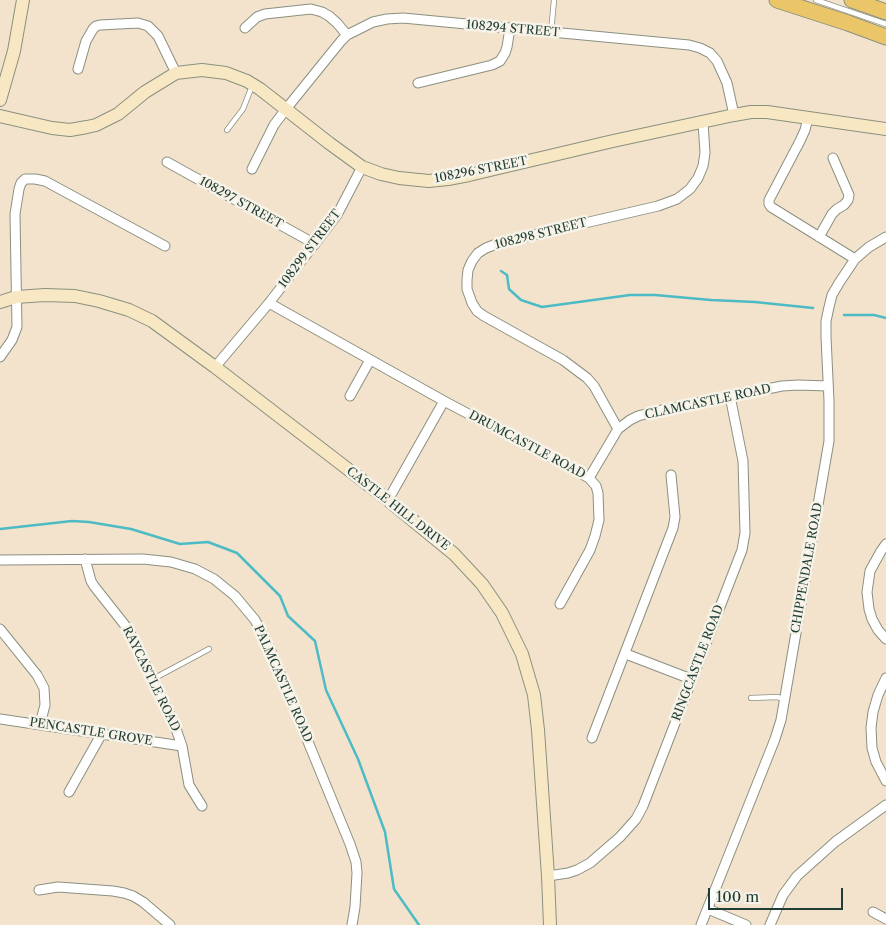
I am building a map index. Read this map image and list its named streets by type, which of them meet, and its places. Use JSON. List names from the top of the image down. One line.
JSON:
{"streets":{"street":["108294 STREET","108296 STREET","108297 STREET","108298 STREET","108299 STREET","CLAMCASTLE ROAD","DRUMCASTLE ROAD","CASTLE HILL DRIVE","CHIPPENDALE ROAD","RINGCASTLE ROAD","RAYCASTLE ROAD","PALMCASTLE ROAD","PENCASTLE GROVE"]},"crossings":[["108294 STREET","108296 STREET"],["108296 STREET","108298 STREET"],["108296 STREET","108299 STREET"],["108297 STREET","108299 STREET"],["108298 STREET","CLAMCASTLE ROAD"],["108299 STREET","DRUMCASTLE ROAD"],["CLAMCASTLE ROAD","DRUMCASTLE ROAD"],["CLAMCASTLE ROAD","CHIPPENDALE ROAD"],["CLAMCASTLE ROAD","RINGCASTLE ROAD"],["CASTLE HILL DRIVE","RINGCASTLE ROAD"],["RAYCASTLE ROAD","PALMCASTLE ROAD"],["RAYCASTLE ROAD","PENCASTLE GROVE"]],"scale_bar":"100 m"}
